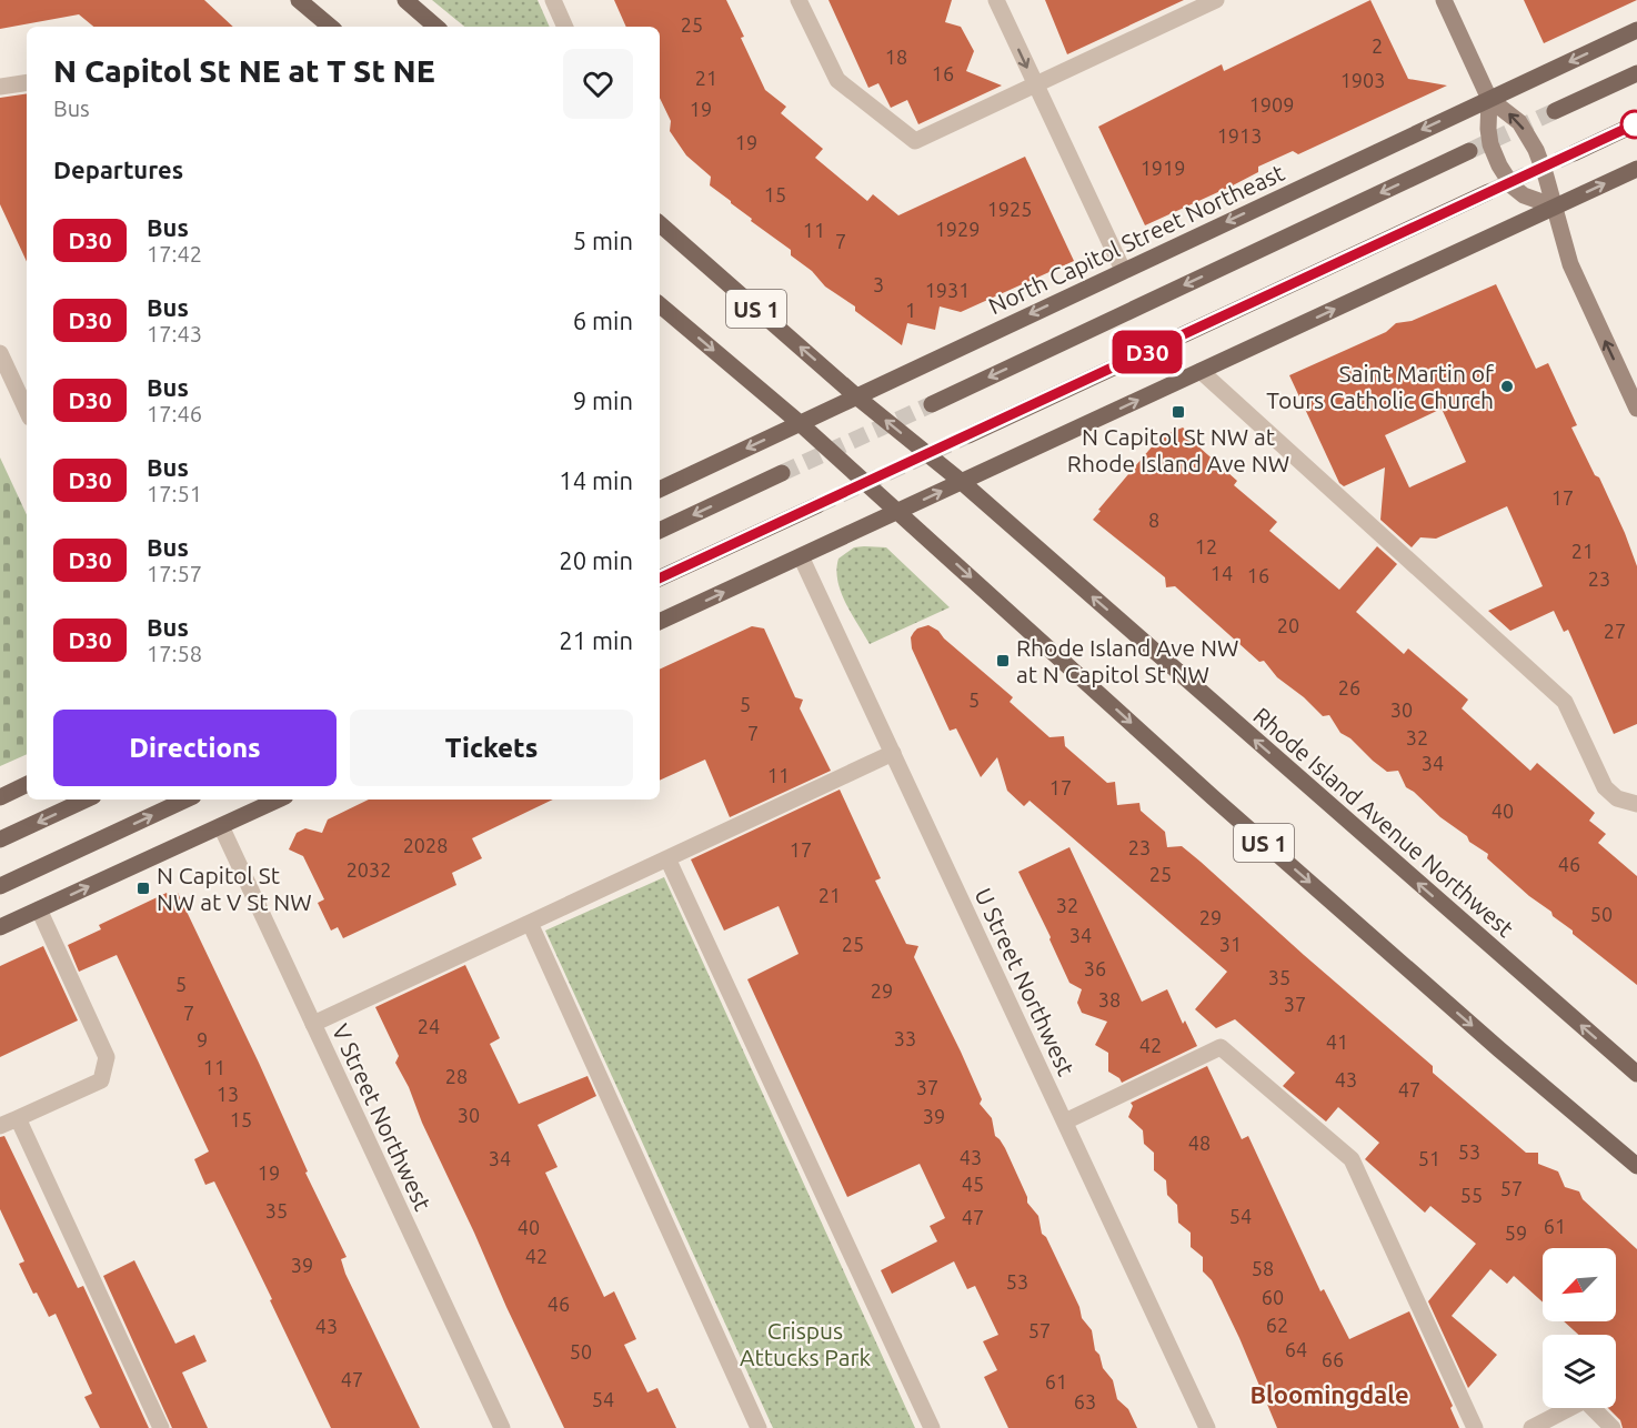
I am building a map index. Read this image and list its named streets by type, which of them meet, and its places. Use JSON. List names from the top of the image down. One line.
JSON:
{"streets":{"main road":["North Capitol Street Northeast","US 1","Rhode Island Avenue Northwest"],"street":["U Street Northwest","V Street Northwest"]},"crossings":[["North Capitol Street Northeast","US 1"],["North Capitol Street Northeast","Rhode Island Avenue Northwest"],["US 1","Rhode Island Avenue Northwest"]],"districts":["Bloomingdale"],"parks":["Crispus Attucks Park"],"places":{"other":["Saint Martin of Tours Catholic Church"],"transit":["N Capitol St NW at Rhode Island Ave NW","Rhode Island Ave NW at N Capitol St NW","N Capitol St NW at V St NW"]},"lines":["bus line D30"],"house_numbers":["25","2","18","16","21","1903","1909","19","1913","19","1919","15","1925","1929","11","7","3","1931","1","17","8","12","21","14","16","23","20","27","26","5","5","30","7","32","34","11","17","40","2028","23","17","46","2032","25","21","32","50","29","34","25","31","36","35","5","29","38","37","7","24","33","9","41","42","11","28","43","37","47","13","30","39","15","48","53","43","34","51","19","45","57","55","35","54","47","61","40","59","42","39","58","53","60","46","62","43","57","64","50","66","47","61","54","63"],"north":"bottom left","page":{"on_map":"D30","heading":[["N Capitol St NE at T St NE","Bus"],"Departures"],"list":[{"mark":"D30","name":"Bus","note":"17:42","value":"5 min"},{"mark":"D30","name":"Bus","note":"17:43","value":"6 min"},{"mark":"D30","name":"Bus","note":"17:46","value":"9 min"},{"mark":"D30","name":"Bus","note":"17:51","value":"14 min"},{"mark":"D30","name":"Bus","note":"17:57","value":"20 min"},{"mark":"D30","name":"Bus","note":"17:58","value":"21 min"}],"buttons":["Directions","Tickets"]}}
